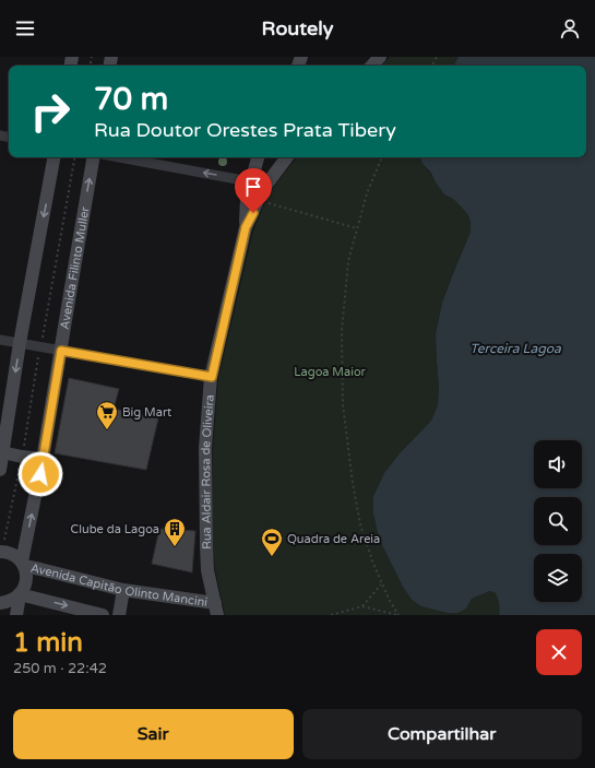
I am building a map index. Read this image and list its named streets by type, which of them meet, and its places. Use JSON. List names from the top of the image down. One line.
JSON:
{"streets":{"main road":["Avenida Filinto Muller","Rua Aldair Rosa de Oliveira","Avenida Capitão Olinto Mancini"]},"crossings":[["Avenida Filinto Muller","Avenida Capitão Olinto Mancini"],["Rua Aldair Rosa de Oliveira","Avenida Capitão Olinto Mancini"]],"water":["Terceira Lagoa"],"parks":["Lagoa Maior"],"places":{"supermarket":["Big Mart"],"building":["Clube da Lagoa"],"sports":["Quadra de Areia"]},"page":{"header":"Routely","turn":["70 m","Rua Doutor Orestes Prata Tibery"],"heading":["1 min","250 m · 22:42"],"buttons":["Sair","Compartilhar"]}}
